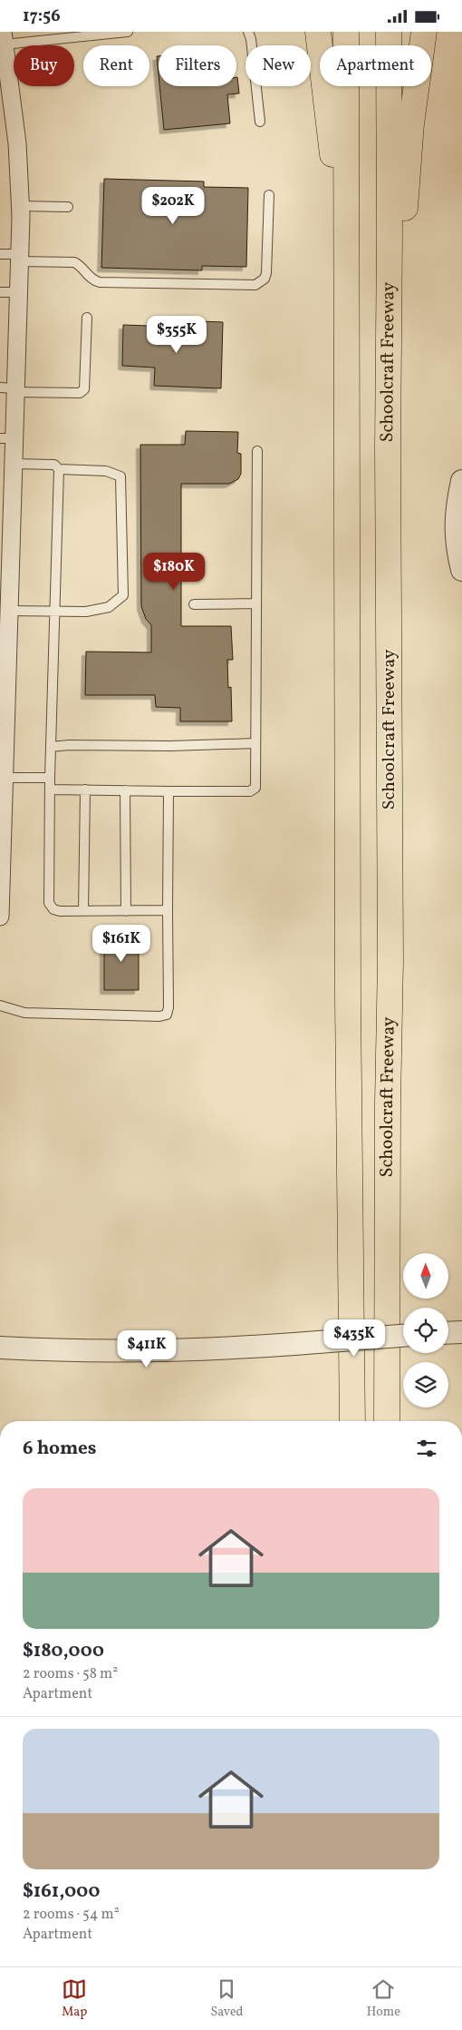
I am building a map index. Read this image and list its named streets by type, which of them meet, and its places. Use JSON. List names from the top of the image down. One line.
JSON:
{"streets":{"highway":["Schoolcraft Freeway"]},"north":"top","page":{"status":"17:56","chip":["Buy","Rent","Filters","New","Apartment"],"price":["$202K","$355K","$180K","$161K","$435K","$411K"],"heading":"6 homes","list":[{"name":"$180,000","note":"2 rooms · 58 m² · Apartment"},{"name":"$161,000","note":"2 rooms · 54 m² · Apartment"}],"tabs":["Map","Saved","Home"]}}
